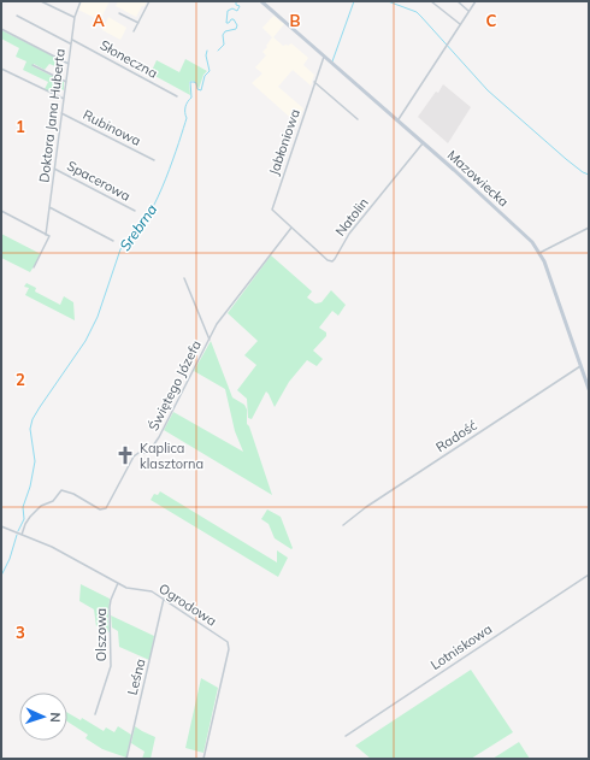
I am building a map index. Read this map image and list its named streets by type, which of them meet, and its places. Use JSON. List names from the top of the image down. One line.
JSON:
{"streets":{"street":["Słoneczna","Doktora Jana Huberta","Rubinowa","Jabłoniowa","Mazowiecka","Spacerowa","Natolin","Świętego Józefa","Radość","Ogrodowa","Olszowa","Lotniskowa","Leśna"]},"crossings":[["Słoneczna","Doktora Jana Huberta"],["Doktora Jana Huberta","Rubinowa"],["Doktora Jana Huberta","Spacerowa"],["Jabłoniowa","Mazowiecka"],["Jabłoniowa","Natolin"],["Jabłoniowa","Świętego Józefa"],["Mazowiecka","Natolin"],["Mazowiecka","Radość"],["Natolin","Świętego Józefa"],["Świętego Józefa","Ogrodowa"],["Ogrodowa","Olszowa"],["Ogrodowa","Leśna"]],"water":["Srebrna"],"places":{"church":["Kaplica klasztorna"]},"north":"right","grid":{"columns":["A","B","C"],"rows":["1","2","3"]}}
